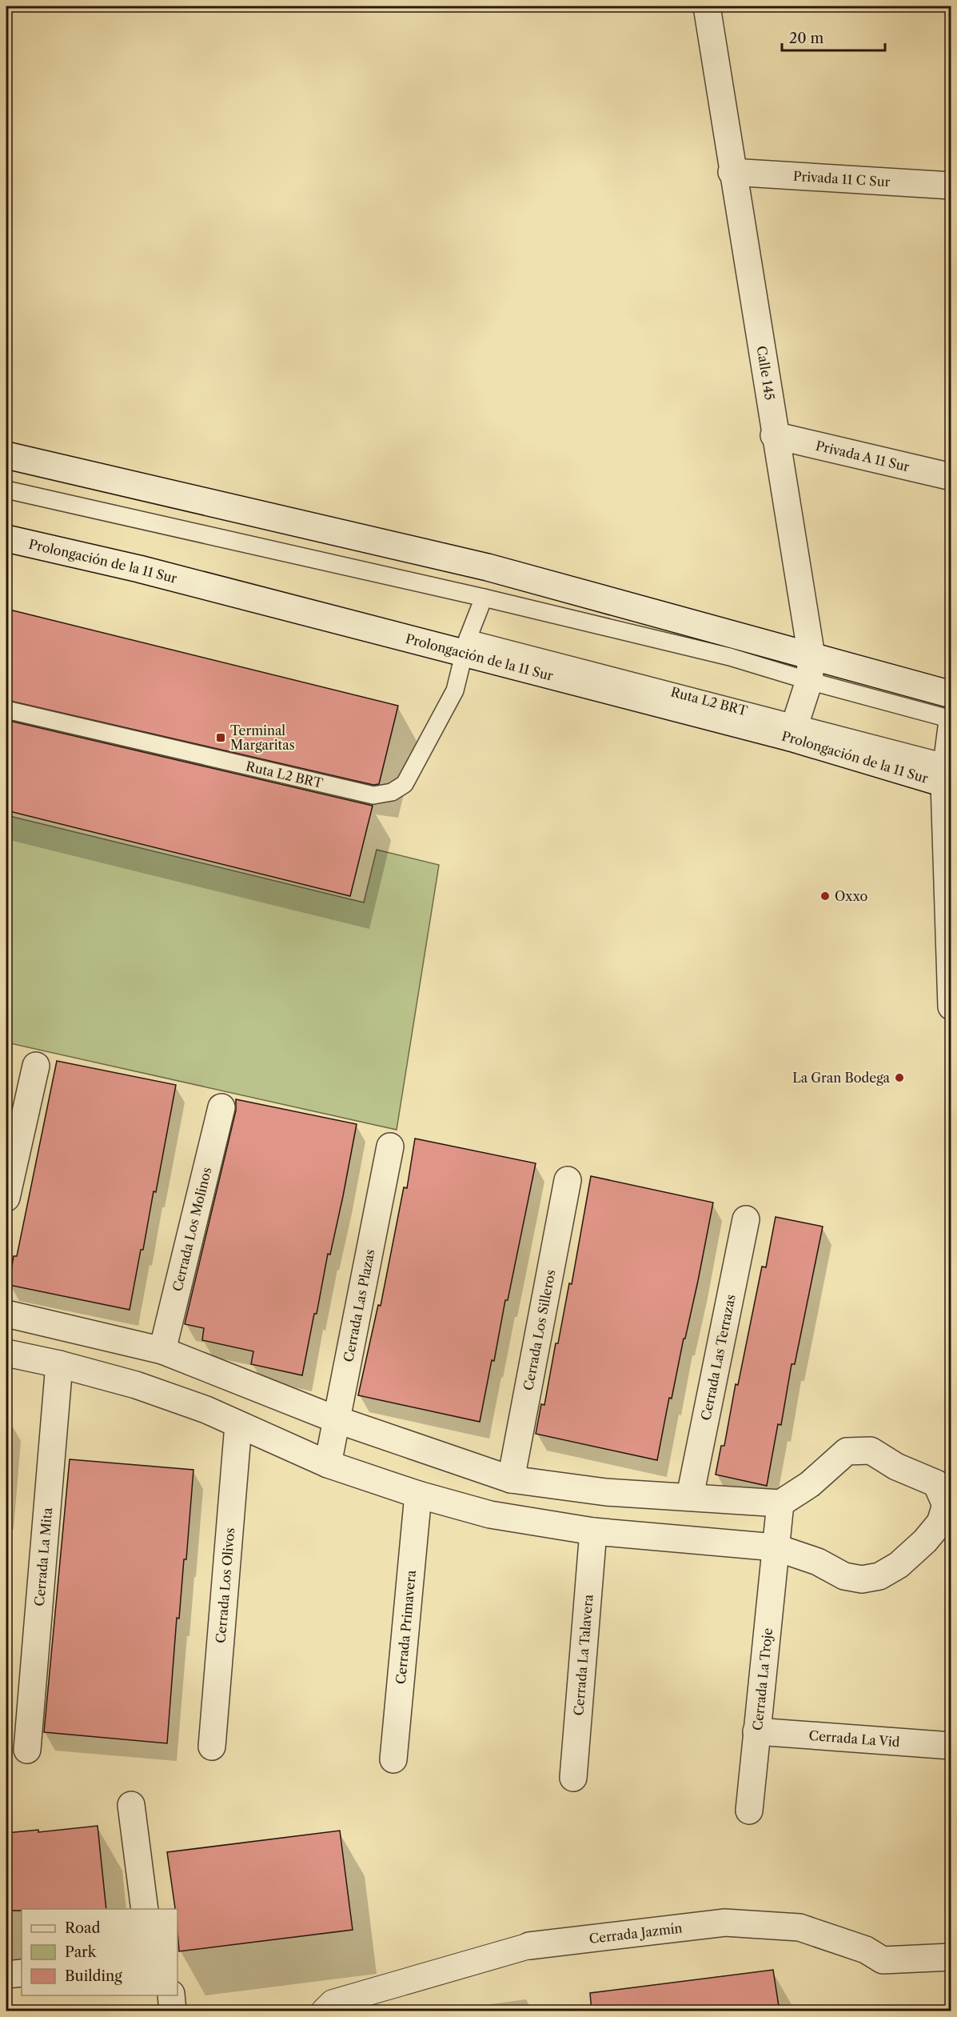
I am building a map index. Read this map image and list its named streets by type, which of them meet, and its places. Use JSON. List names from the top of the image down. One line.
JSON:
{"streets":{"street":["Privada 11 C Sur","Calle 145","Privada A 11 Sur","Prolongación de la 11 Sur","Cerrada Los Molinos","Cerrada Las Plazas","Cerrada Los Silleros","Cerrada Las Terrazas","Cerrada La Mita","Cerrada Los Olivos","Cerrada Primavera","Cerrada La Talavera","Cerrada La Troje","Cerrada La Vid","Cerrada Jazmín"],"lane":["Ruta L2 BRT"]},"crossings":[["Privada 11 C Sur","Calle 145"],["Calle 145","Privada A 11 Sur"],["Calle 145","Prolongación de la 11 Sur"],["Prolongación de la 11 Sur","Ruta L2 BRT"],["Cerrada La Troje","Cerrada La Vid"]],"places":{"transit":["Terminal Margaritas"],"other":["Oxxo","La Gran Bodega"]},"legend":["Road","Park","Building"],"scale_bar":"20 m"}
